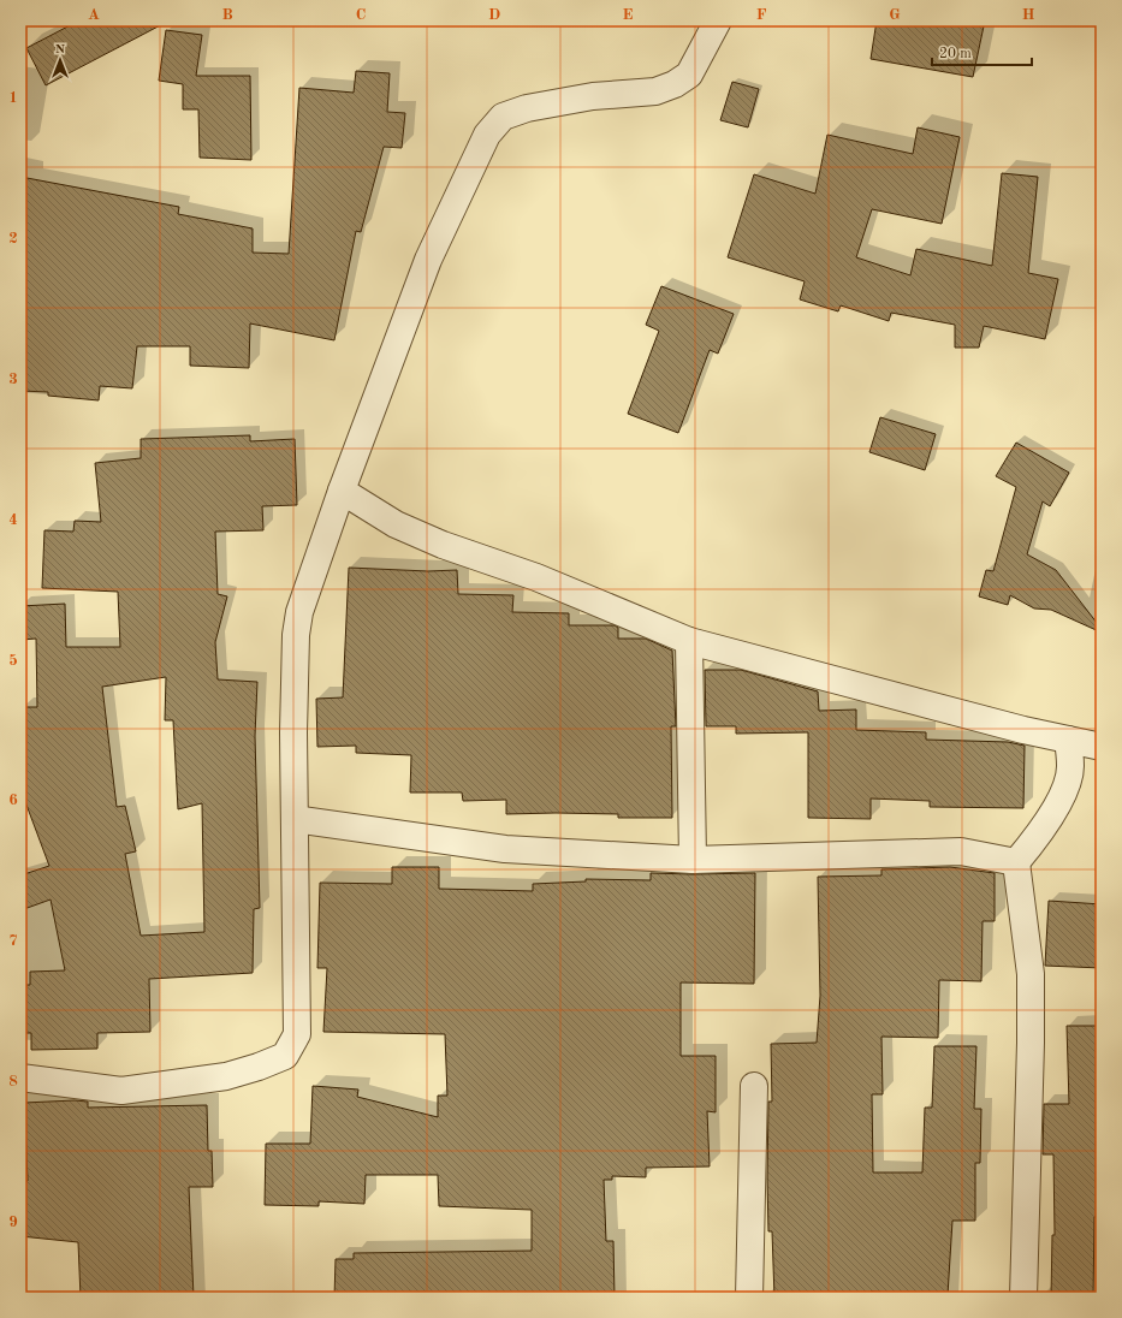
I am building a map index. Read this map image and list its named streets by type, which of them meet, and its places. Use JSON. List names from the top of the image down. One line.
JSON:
{"scale_bar":"20 m","north":"top","grid":{"columns":["A","B","C","D","E","F","G","H"],"rows":["1","2","3","4","5","6","7","8","9"]}}
